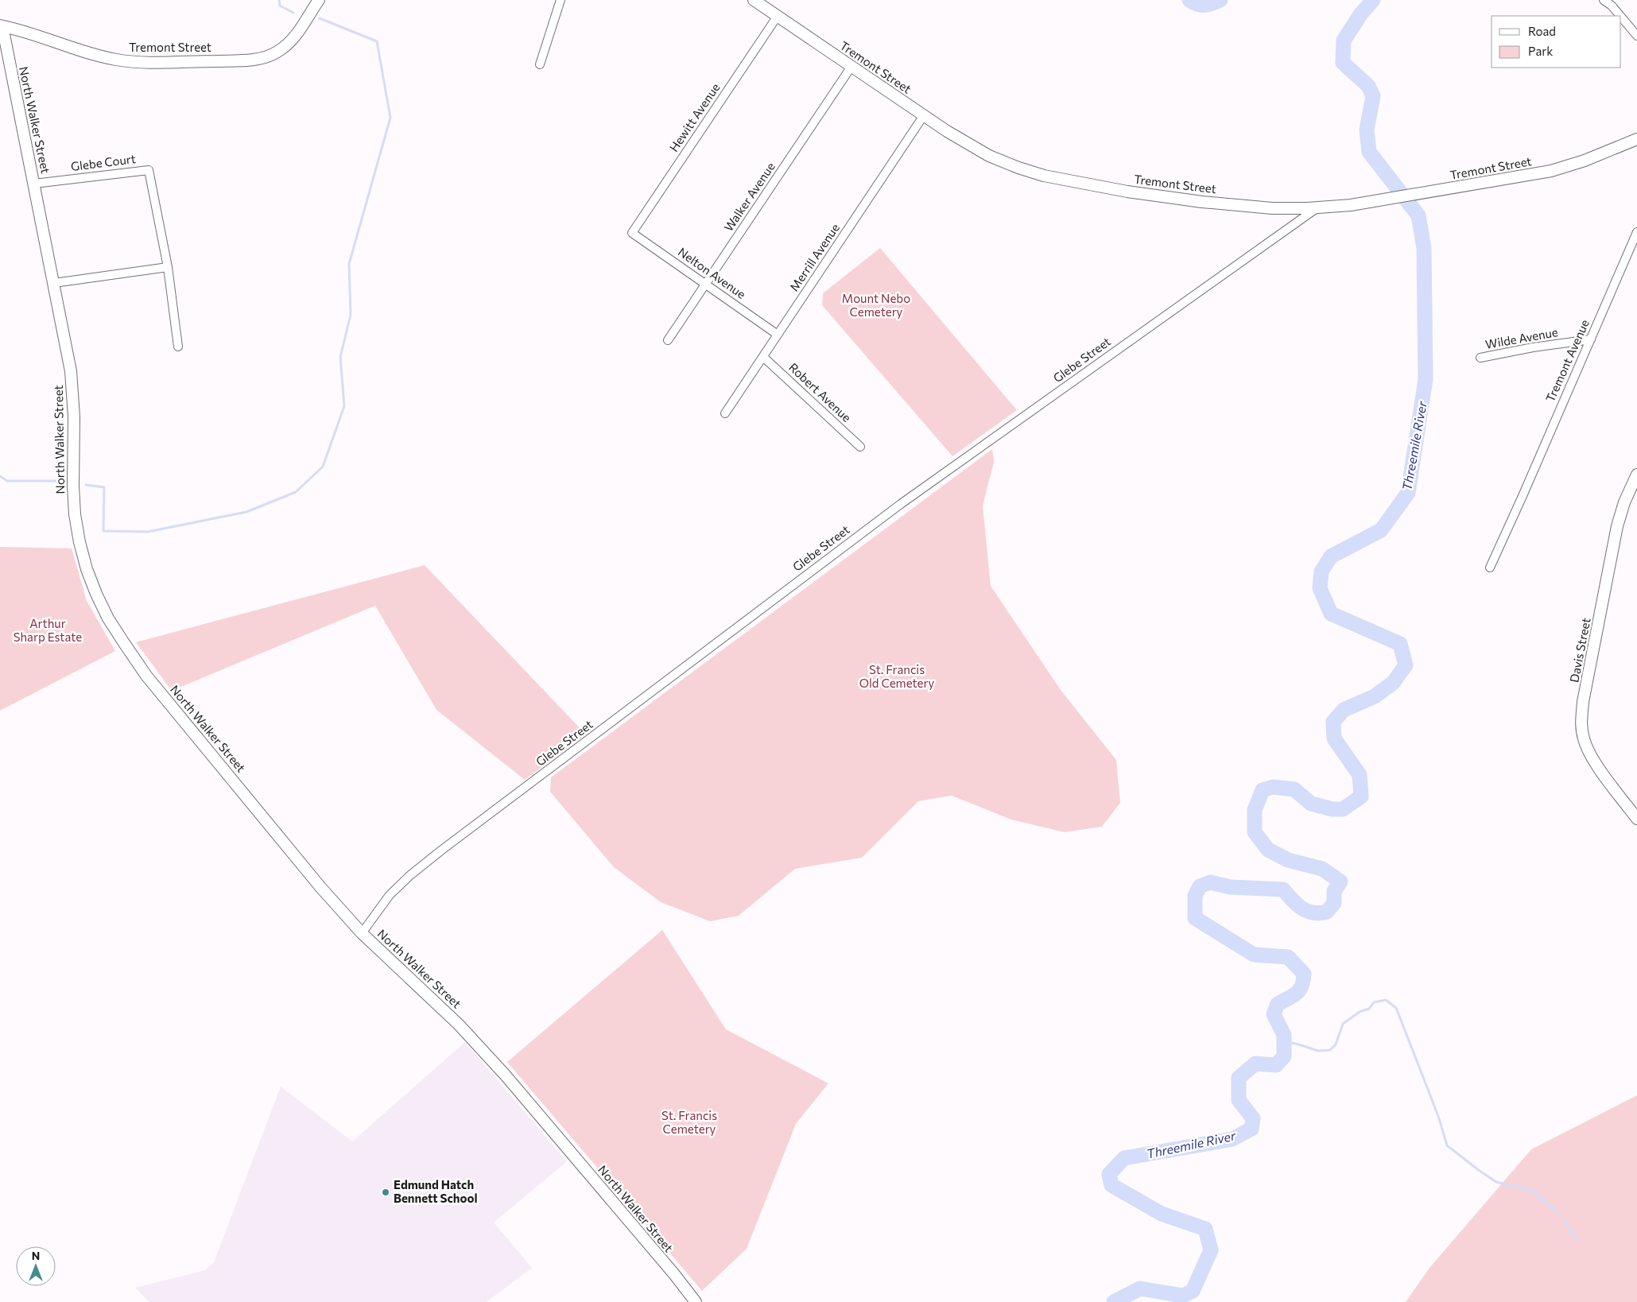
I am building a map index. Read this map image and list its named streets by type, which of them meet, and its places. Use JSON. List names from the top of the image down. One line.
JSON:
{"streets":{"main road":["Tremont Street","North Walker Street","Davis Street"],"street":["Hewitt Avenue","Glebe Court","Walker Avenue","Merrill Avenue","Nelton Avenue","Wilde Avenue","Glebe Street","Tremont Avenue","Robert Avenue"]},"crossings":[["Tremont Street","Hewitt Avenue"],["Tremont Street","North Walker Street"],["Tremont Street","Walker Avenue"],["Tremont Street","Merrill Avenue"],["Tremont Street","Glebe Street"],["Hewitt Avenue","Nelton Avenue"],["North Walker Street","Glebe Court"],["North Walker Street","Glebe Street"],["Walker Avenue","Nelton Avenue"],["Merrill Avenue","Nelton Avenue"],["Merrill Avenue","Robert Avenue"],["Wilde Avenue","Tremont Avenue"]],"water":["Threemile River"],"parks":["Mount Nebo Cemetery","Arthur Sharp Estate","St. Francis Old Cemetery","St. Francis Cemetery"],"places":["Edmund Hatch Bennett School"],"legend":["Road","Park"],"north":"top"}
